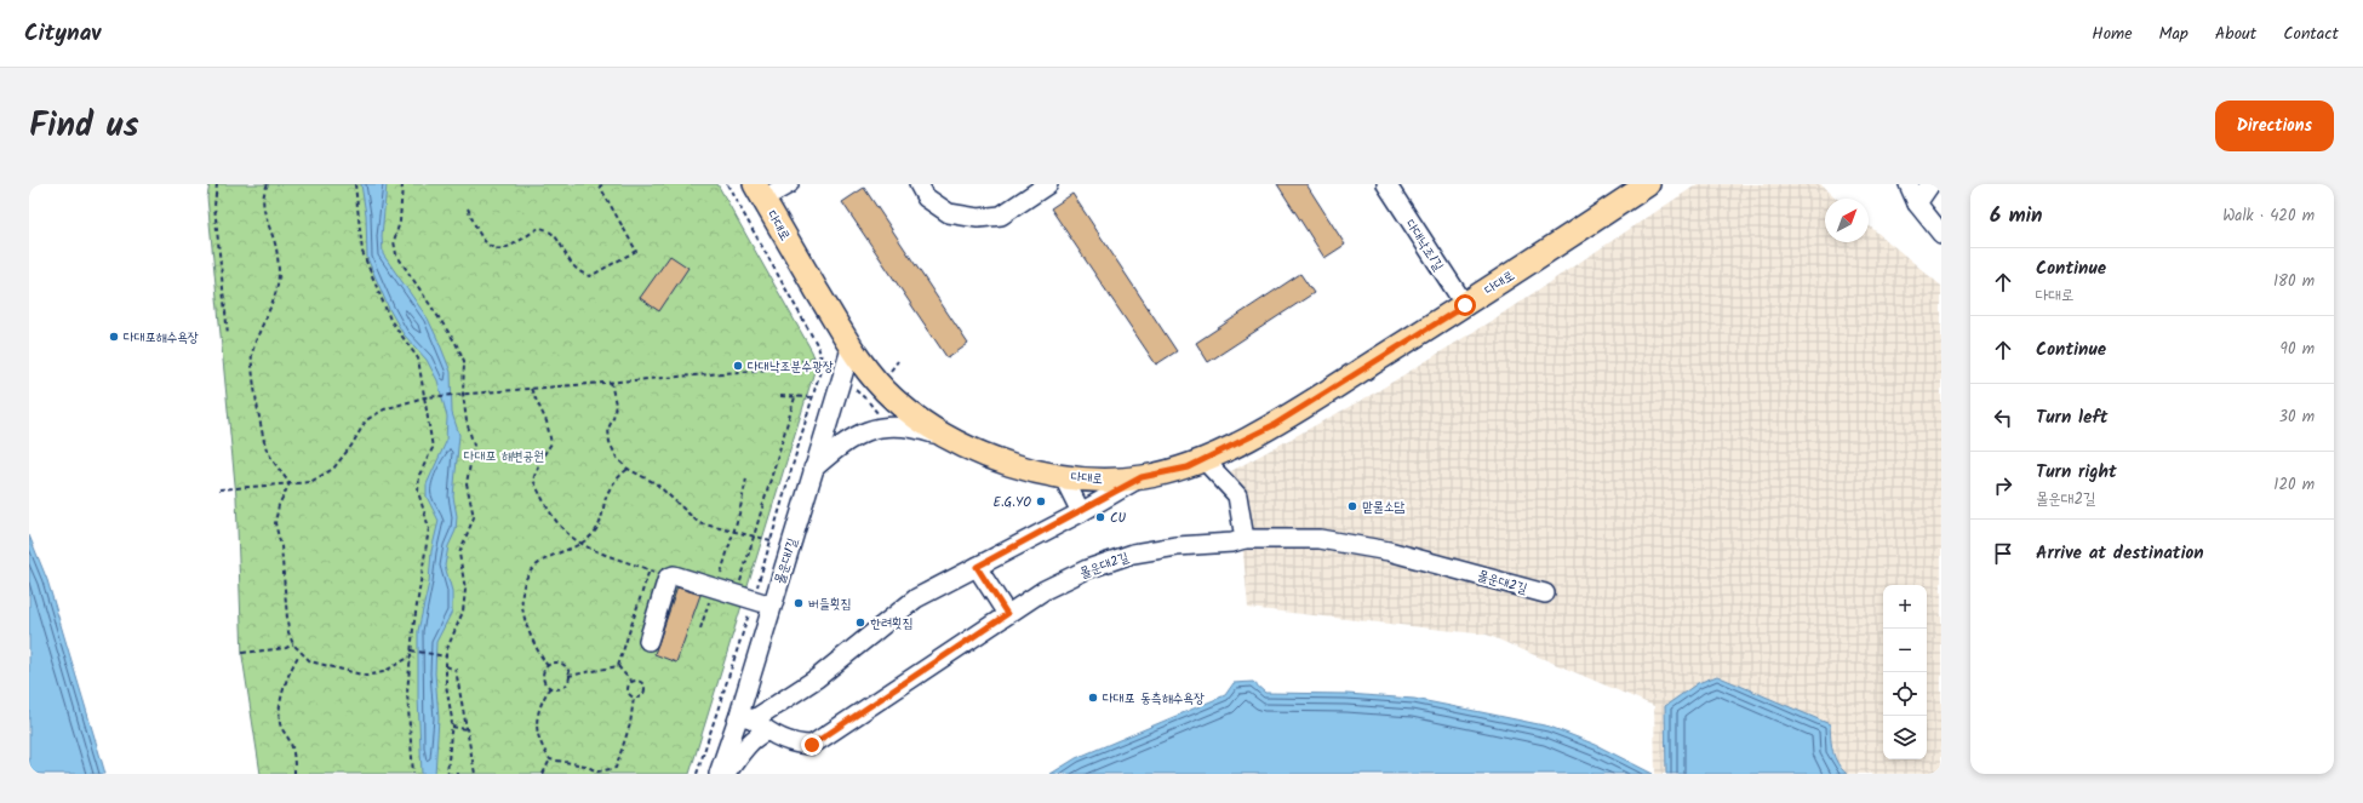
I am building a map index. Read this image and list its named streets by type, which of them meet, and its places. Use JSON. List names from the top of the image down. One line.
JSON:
{"streets":{"main road":["다대로"],"street":["다대낙조1길","몰운대1길","몰운대2길"]},"crossings":[["다대로","다대낙조1길"],["다대로","몰운대1길"],["몰운대1길","몰운대2길"]],"parks":["다대포 해변공원"],"places":["다대포해수욕장","다대낙조분수광장","E.G.YO","맏물소담","CU","버들횟집","한려횟집","다대포 동측해수욕장"],"north":"top right","page":{"header":"Citynav","nav":["Home","Map","About","Contact"],"title":"Find us","buttons":"Directions","heading":["6 min","Walk · 420 m"],"list":[["Continue","다대로","180 m"],["Continue","90 m"],["Turn left","30 m"],["Turn right","몰운대2길","120 m"],"Arrive at destination"],"map_buttons":["+","−"]}}
